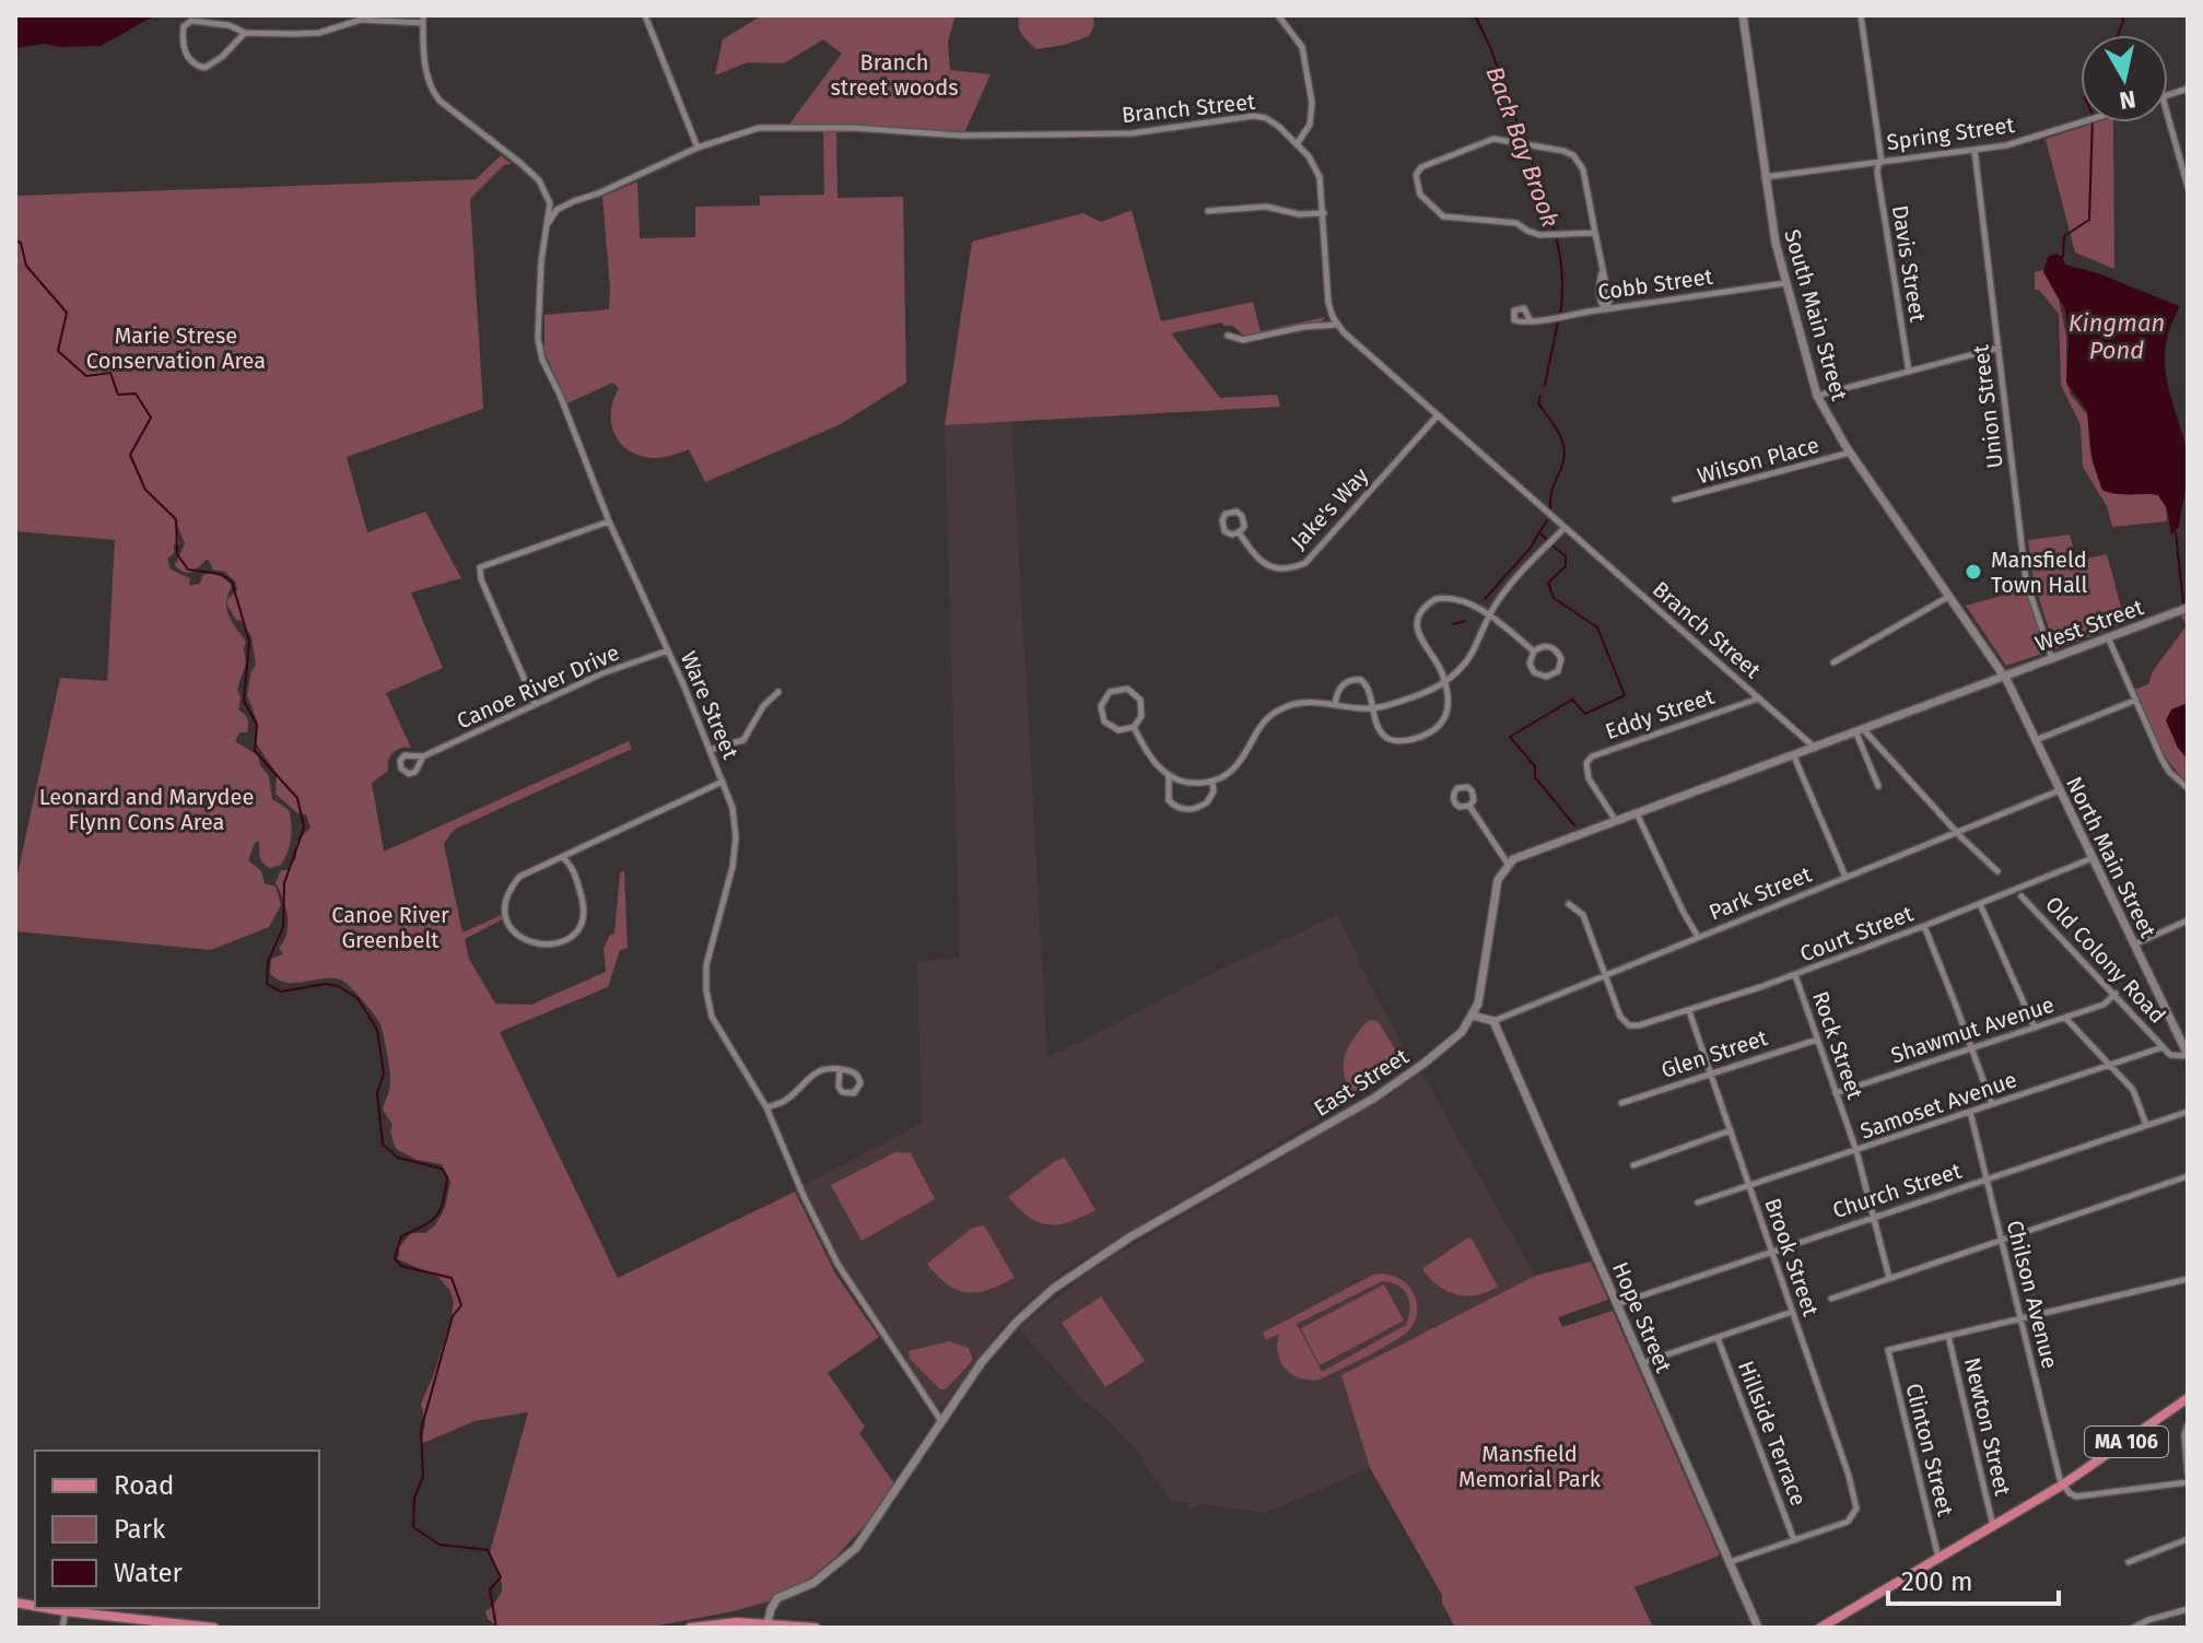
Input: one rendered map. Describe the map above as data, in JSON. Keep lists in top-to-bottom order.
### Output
{
  "streets": {
    "main road": [
      "South Main Street",
      "West Street",
      "North Main Street",
      "East Street",
      "Hope Street",
      "MA 106"
    ],
    "street": [
      "Branch Street",
      "Spring Street",
      "Davis Street",
      "Cobb Street",
      "Union Street",
      "Wilson Place",
      "Jake's Way",
      "Canoe River Drive",
      "Ware Street",
      "Eddy Street",
      "Park Street",
      "Court Street",
      "Old Colony Road",
      "Shawmut Avenue",
      "Rock Street",
      "Glen Street",
      "Samoset Avenue",
      "Church Street",
      "Brook Street",
      "Chilson Avenue",
      "Newton Street",
      "Hillside Terrace",
      "Clinton Street"
    ]
  },
  "crossings": [
    ["Branch Street", "Jake's Way"],
    ["Branch Street", "Ware Street"],
    ["Branch Street", "Eddy Street"],
    ["Spring Street", "Davis Street"],
    ["Spring Street", "South Main Street"],
    ["Spring Street", "Union Street"],
    ["Cobb Street", "South Main Street"],
    ["South Main Street", "Wilson Place"],
    ["South Main Street", "West Street"],
    ["South Main Street", "North Main Street"],
    ["Union Street", "West Street"],
    ["West Street", "North Main Street"],
    ["Canoe River Drive", "Ware Street"],
    ["Ware Street", "East Street"],
    ["North Main Street", "Park Street"],
    ["North Main Street", "Court Street"],
    ["Park Street", "Court Street"],
    ["Park Street", "Hope Street"],
    ["Court Street", "Rock Street"],
    ["Court Street", "Brook Street"],
    ["Old Colony Road", "Shawmut Avenue"],
    ["Old Colony Road", "Samoset Avenue"],
    ["Shawmut Avenue", "Rock Street"],
    ["Rock Street", "Glen Street"],
    ["Rock Street", "Samoset Avenue"],
    ["Rock Street", "Church Street"],
    ["Glen Street", "Brook Street"],
    ["Samoset Avenue", "Brook Street"],
    ["Samoset Avenue", "Chilson Avenue"],
    ["Church Street", "Brook Street"],
    ["Church Street", "Chilson Avenue"],
    ["Church Street", "Hope Street"],
    ["Brook Street", "Hillside Terrace"],
    ["Chilson Avenue", "MA 106"],
    ["Newton Street", "MA 106"],
    ["Newton Street", "Clinton Street"],
    ["MA 106", "Clinton Street"]
  ],
  "water": ["Back Bay Brook", "Kingman Pond"],
  "parks": [
    "Branch street woods",
    "Marie Strese Conservation Area",
    "Leonard and Marydee Flynn Cons Area",
    "Canoe River Greenbelt",
    "Mansfield Memorial Park"
  ],
  "places": ["Mansfield Town Hall"],
  "legend": ["Road", "Park", "Water"],
  "scale_bar": "200 m",
  "north": "bottom"
}
